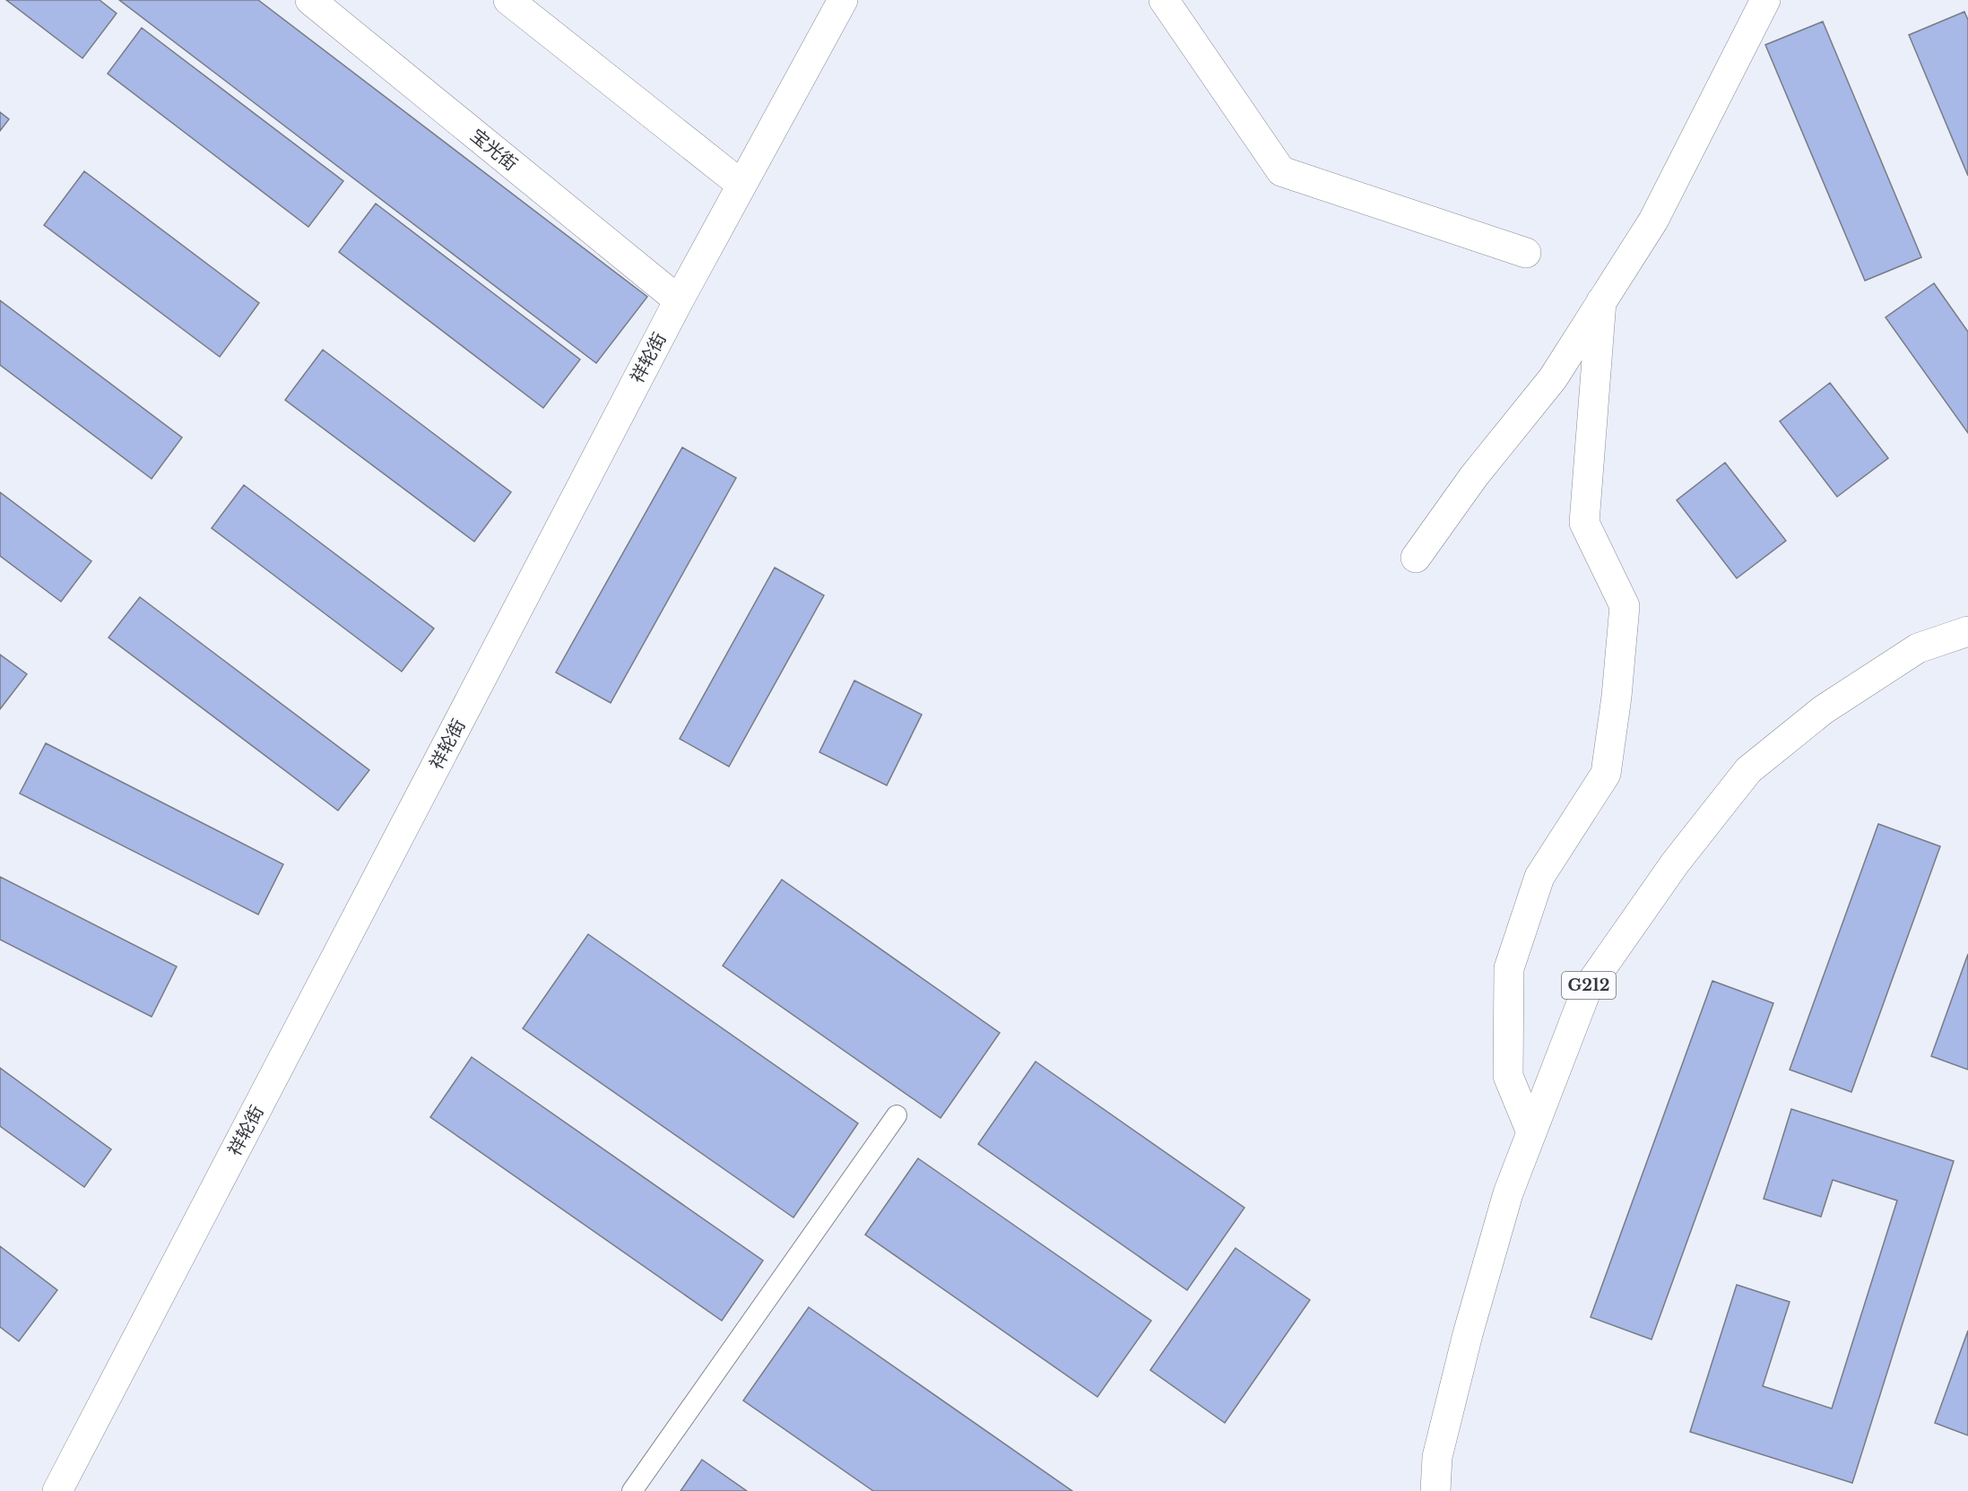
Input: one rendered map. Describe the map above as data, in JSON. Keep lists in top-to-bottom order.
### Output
{
  "streets": {
    "main road": ["宝光街", "祥轮街", "G212"]
  },
  "crossings": [
    ["宝光街", "祥轮街"]
  ]
}
